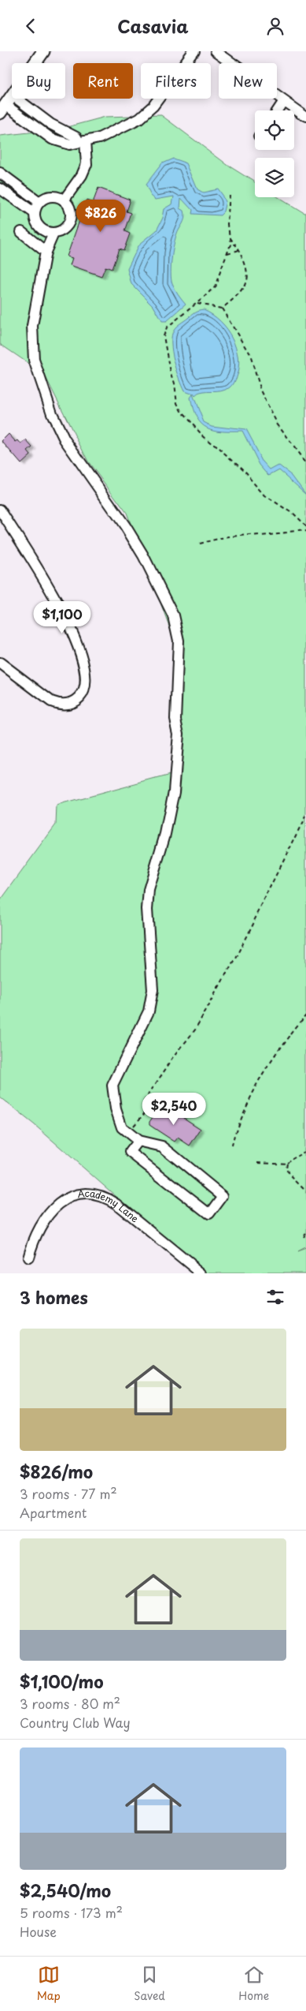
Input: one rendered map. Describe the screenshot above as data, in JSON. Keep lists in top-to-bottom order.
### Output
{
  "streets": {
    "street": ["Academy Lane"]
  },
  "page": {
    "header": "Casavia",
    "chip": [
      "Buy",
      "Rent",
      "Filters",
      "New"
    ],
    "price": ["$826", "$1,100", "$2,540"],
    "heading": "3 homes",
    "list": [
      {
        "name": "$826/mo",
        "note": "3 rooms · 77 m² · Apartment"
      },
      {
        "name": "$1,100/mo",
        "note": "3 rooms · 80 m² · Country Club Way"
      },
      {
        "name": "$2,540/mo",
        "note": "5 rooms · 173 m² · House"
      }
    ],
    "tabs": ["Map", "Saved", "Home"]
  }
}
